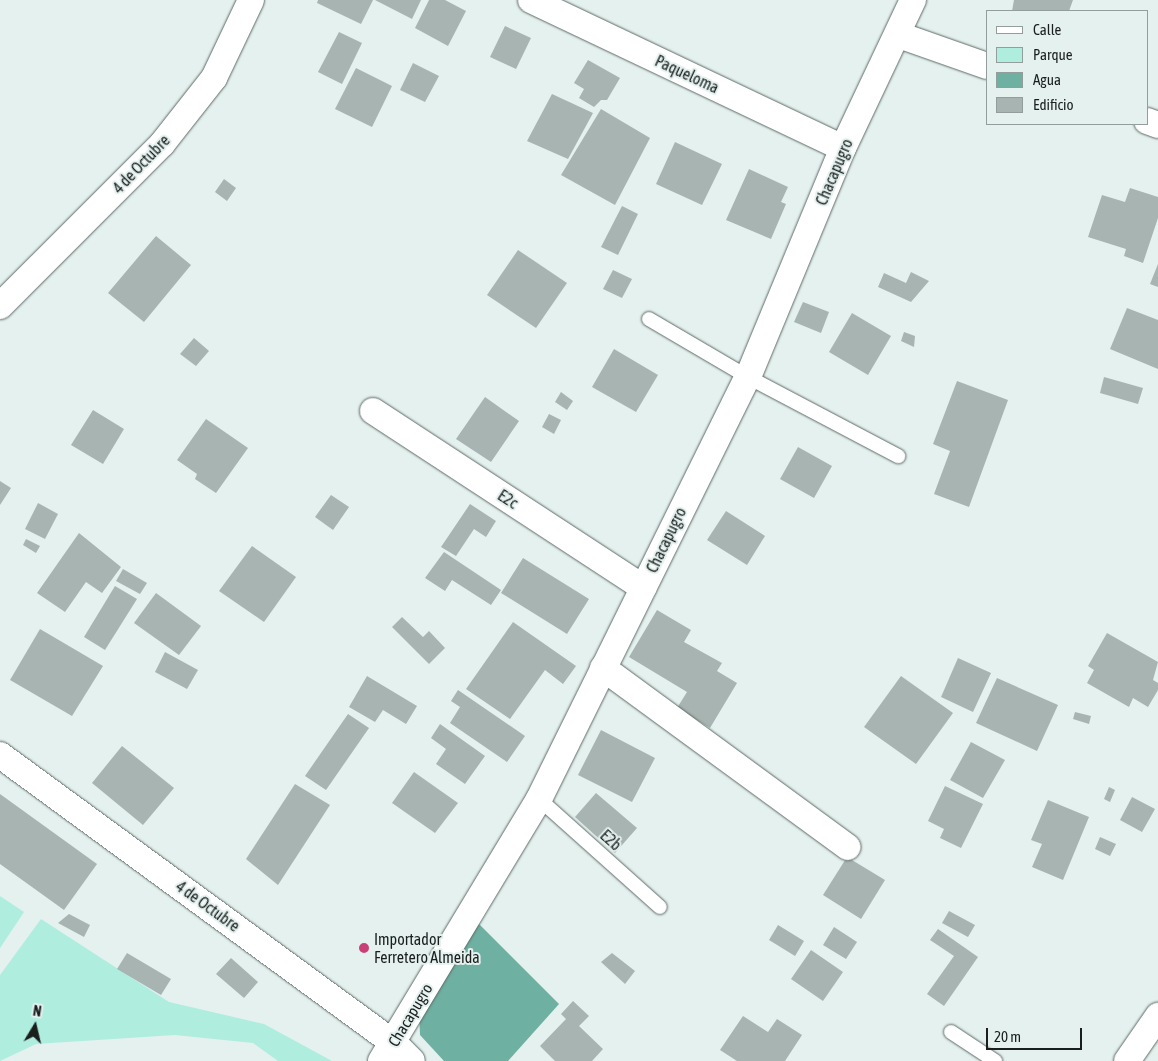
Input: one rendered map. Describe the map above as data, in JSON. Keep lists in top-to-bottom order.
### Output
{
  "streets": {
    "street": [
      "Paqueloma",
      "4 de Octubre",
      "Chacapugro",
      "E2c"
    ],
    "lane": ["E2b"]
  },
  "crossings": [
    ["Paqueloma", "Chacapugro"],
    ["4 de Octubre", "Chacapugro"],
    ["Chacapugro", "E2c"],
    ["Chacapugro", "E2b"]
  ],
  "places": ["Importador Ferretero Almeida"],
  "legend": [
    "Calle",
    "Parque",
    "Agua",
    "Edificio"
  ],
  "scale_bar": "20 m",
  "north": "top"
}
